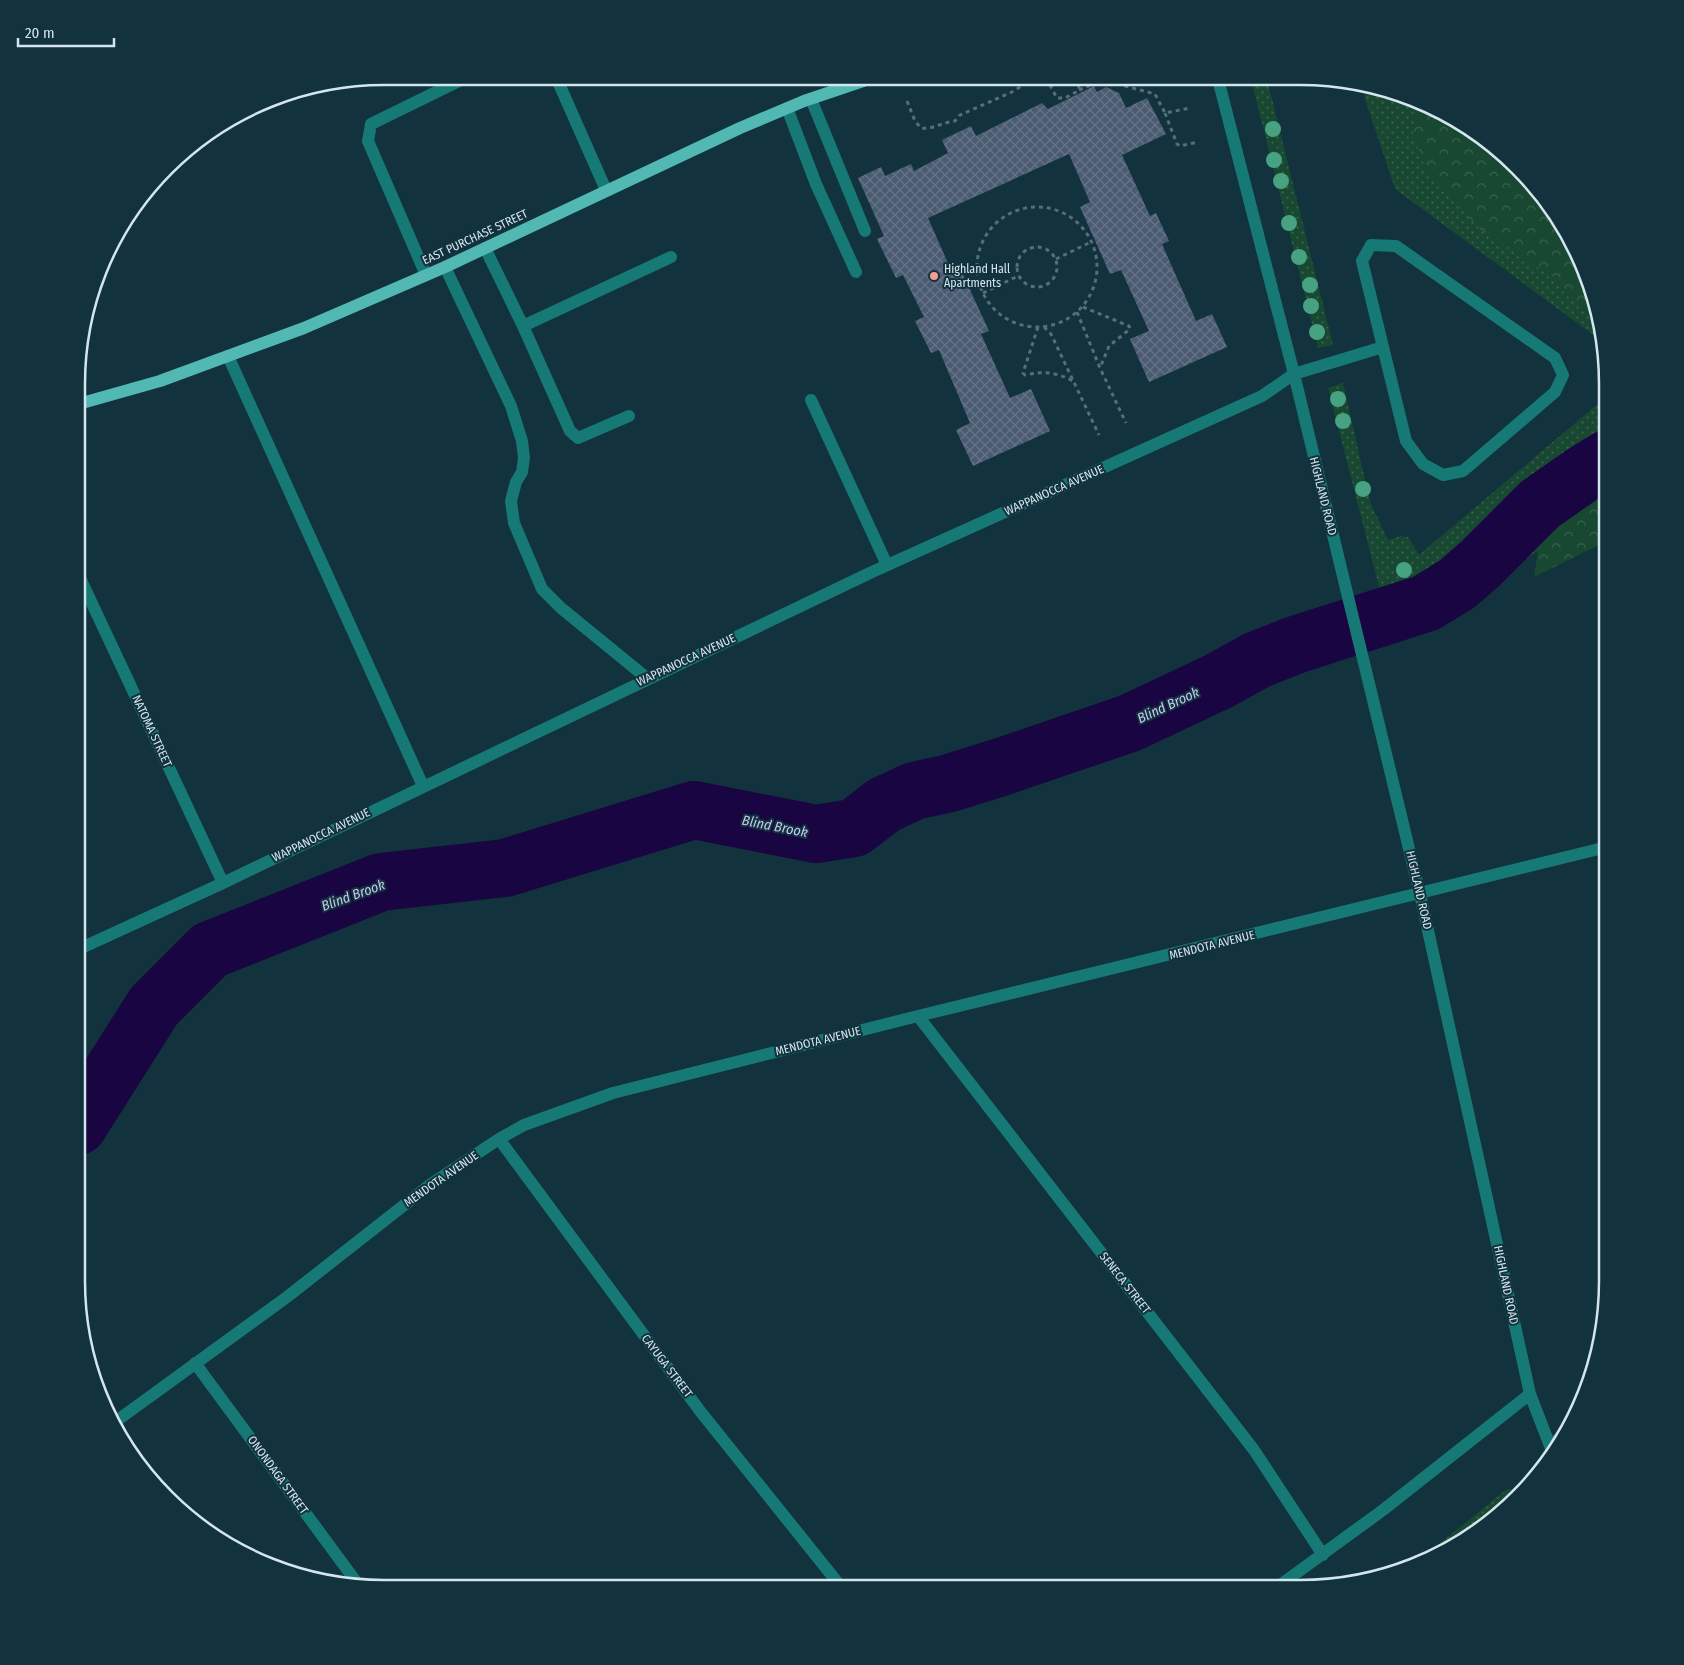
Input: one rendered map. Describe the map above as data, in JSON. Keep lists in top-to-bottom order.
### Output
{
  "streets": {
    "main road": ["EAST PURCHASE STREET"],
    "street": [
      "WAPPANOCCA AVENUE",
      "HIGHLAND ROAD",
      "NATOMA STREET",
      "MENDOTA AVENUE",
      "SENECA STREET",
      "CAYUGA STREET",
      "ONONDAGA STREET"
    ]
  },
  "crossings": [
    ["WAPPANOCCA AVENUE", "HIGHLAND ROAD"],
    ["WAPPANOCCA AVENUE", "NATOMA STREET"],
    ["HIGHLAND ROAD", "MENDOTA AVENUE"],
    ["MENDOTA AVENUE", "SENECA STREET"],
    ["MENDOTA AVENUE", "CAYUGA STREET"],
    ["MENDOTA AVENUE", "ONONDAGA STREET"]
  ],
  "water": ["Blind Brook"],
  "places": ["Highland Hall Apartments"],
  "scale_bar": "20 m"
}
